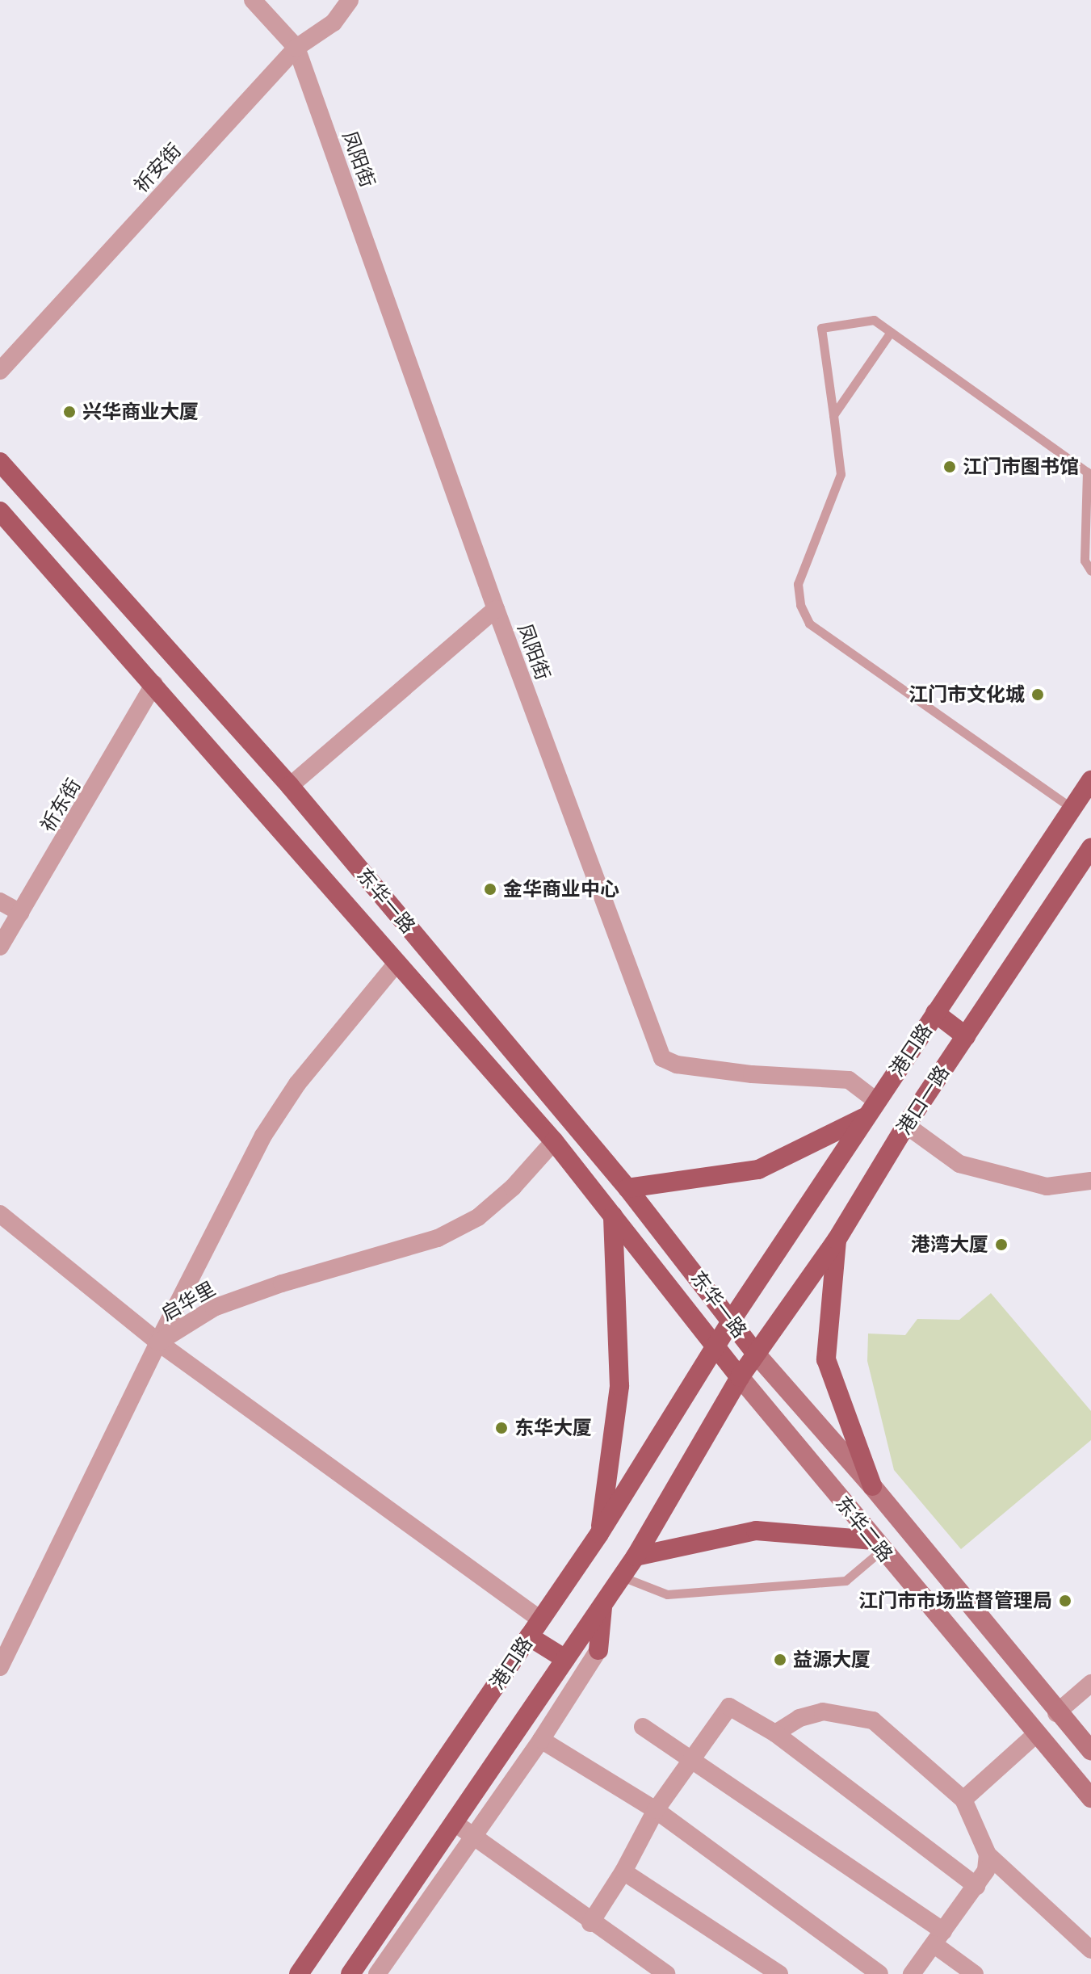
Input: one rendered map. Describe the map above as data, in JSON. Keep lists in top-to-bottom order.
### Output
{
  "streets": {
    "main road": [
      "东华一路",
      "港口路",
      "港口一路",
      "东华二路"
    ],
    "street": [
      "凤阳街",
      "祈安街",
      "祈东街",
      "启华里"
    ]
  },
  "crossings": [
    ["凤阳街", "祈安街"],
    ["凤阳街", "港口路"],
    ["祈东街", "东华一路"],
    ["东华一路", "港口路"],
    ["东华一路", "港口一路"],
    ["东华一路", "启华里"],
    ["东华一路", "东华二路"],
    ["港口一路", "东华二路"]
  ],
  "places": [
    "兴华商业大厦",
    "江门市图书馆",
    "江门市文化城",
    "金华商业中心",
    "港湾大厦",
    "东华大厦",
    "江门市市场监督管理局",
    "益源大厦"
  ]
}
